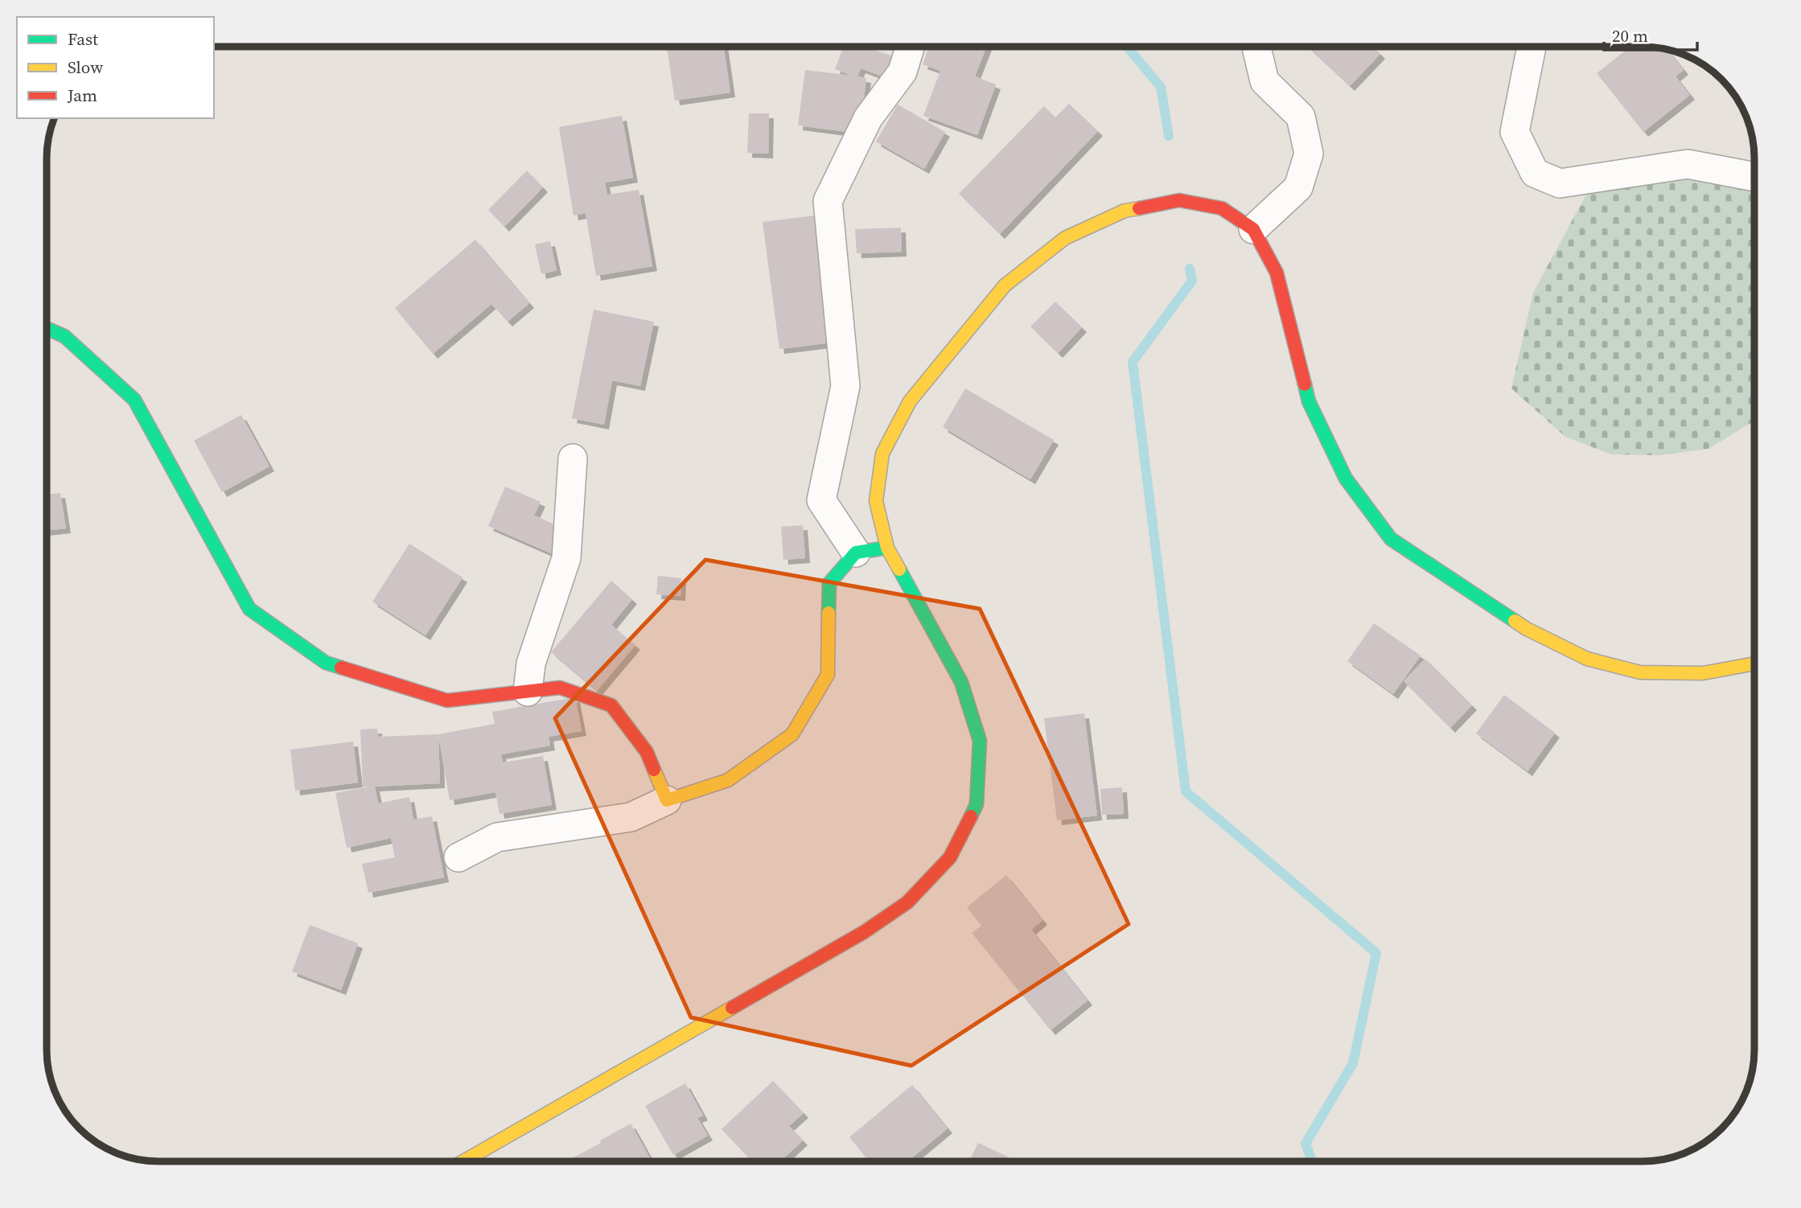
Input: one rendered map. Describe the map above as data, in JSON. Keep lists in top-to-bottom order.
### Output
{
  "legend": ["Fast", "Slow", "Jam"],
  "scale_bar": "20 m"
}
